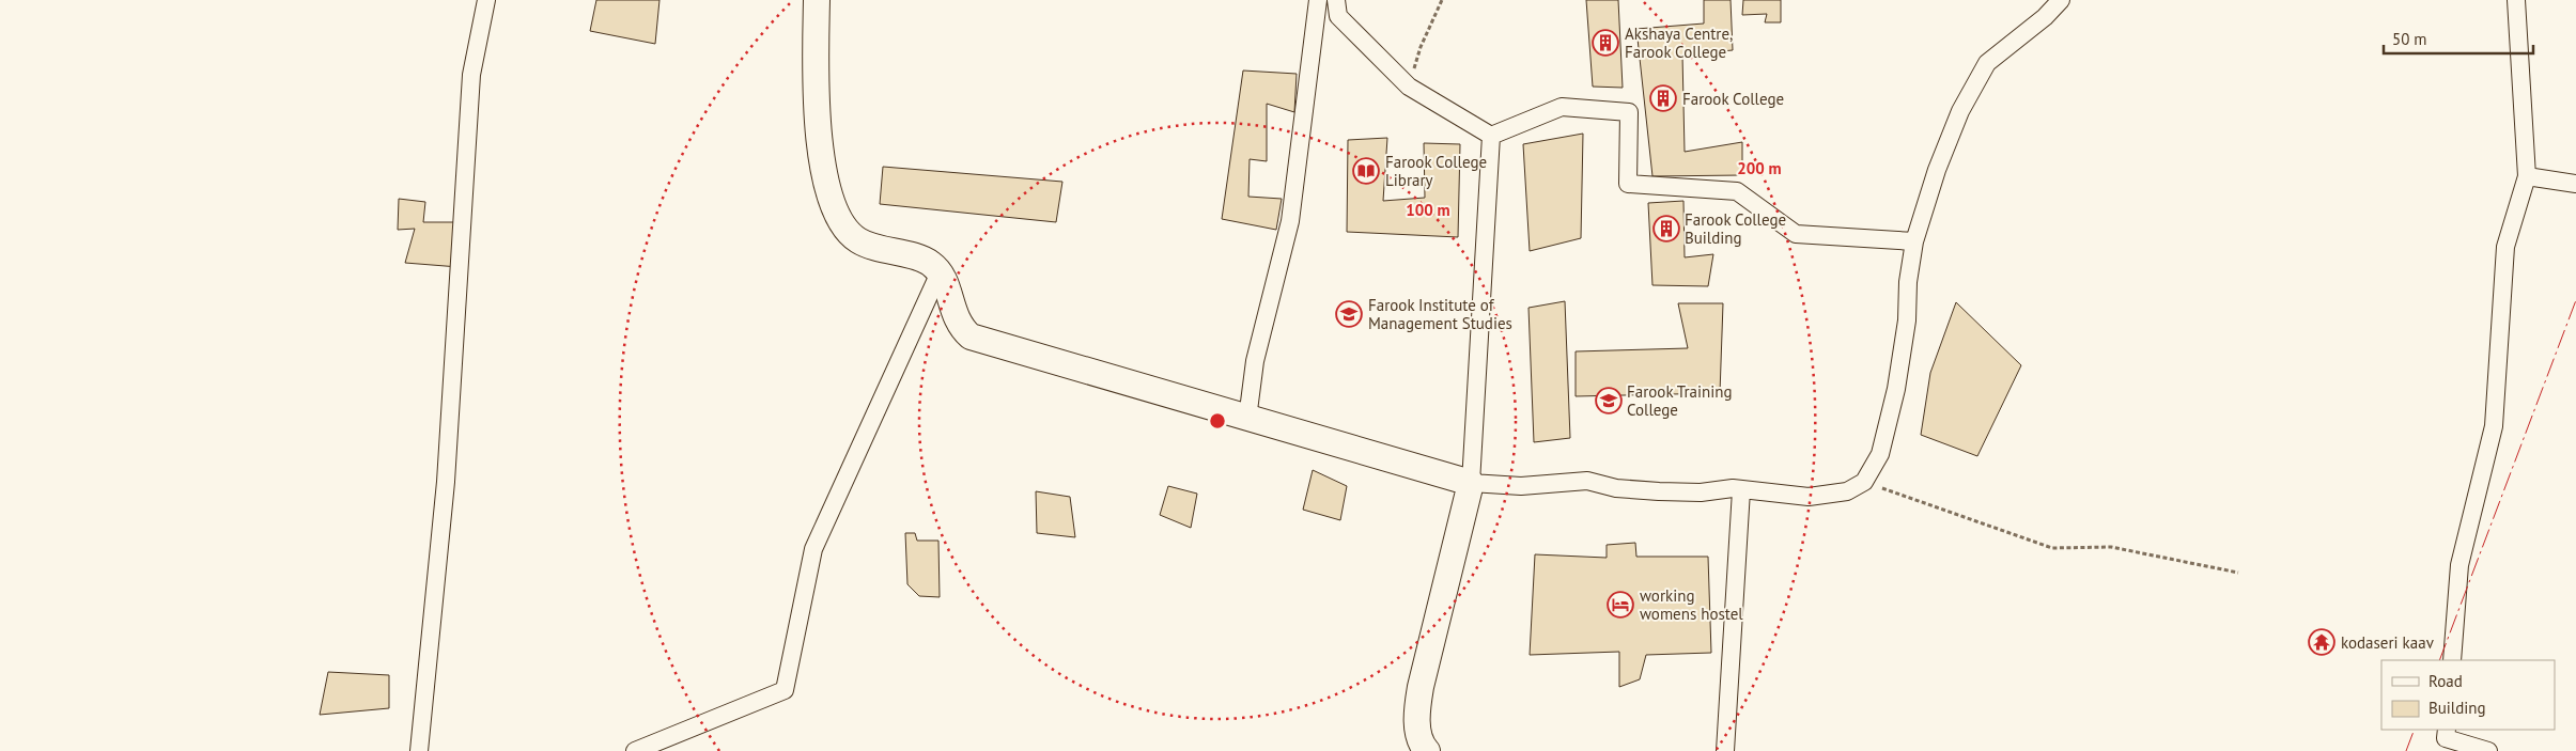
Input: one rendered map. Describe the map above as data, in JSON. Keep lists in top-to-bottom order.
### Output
{
  "places": {
    "building": ["Akshaya Centre, Farook College", "Farook College", "Farook College Building"],
    "library": ["Farook College Library"],
    "school or university": ["Farook Institute of Management Studies", "Farook Training College"],
    "hotel": ["working womens hostel"],
    "temple": ["kodaseri kaav"]
  },
  "legend": ["Road", "Building"],
  "scale_bar": "50 m",
  "rings": ["200 m", "100 m"]
}
